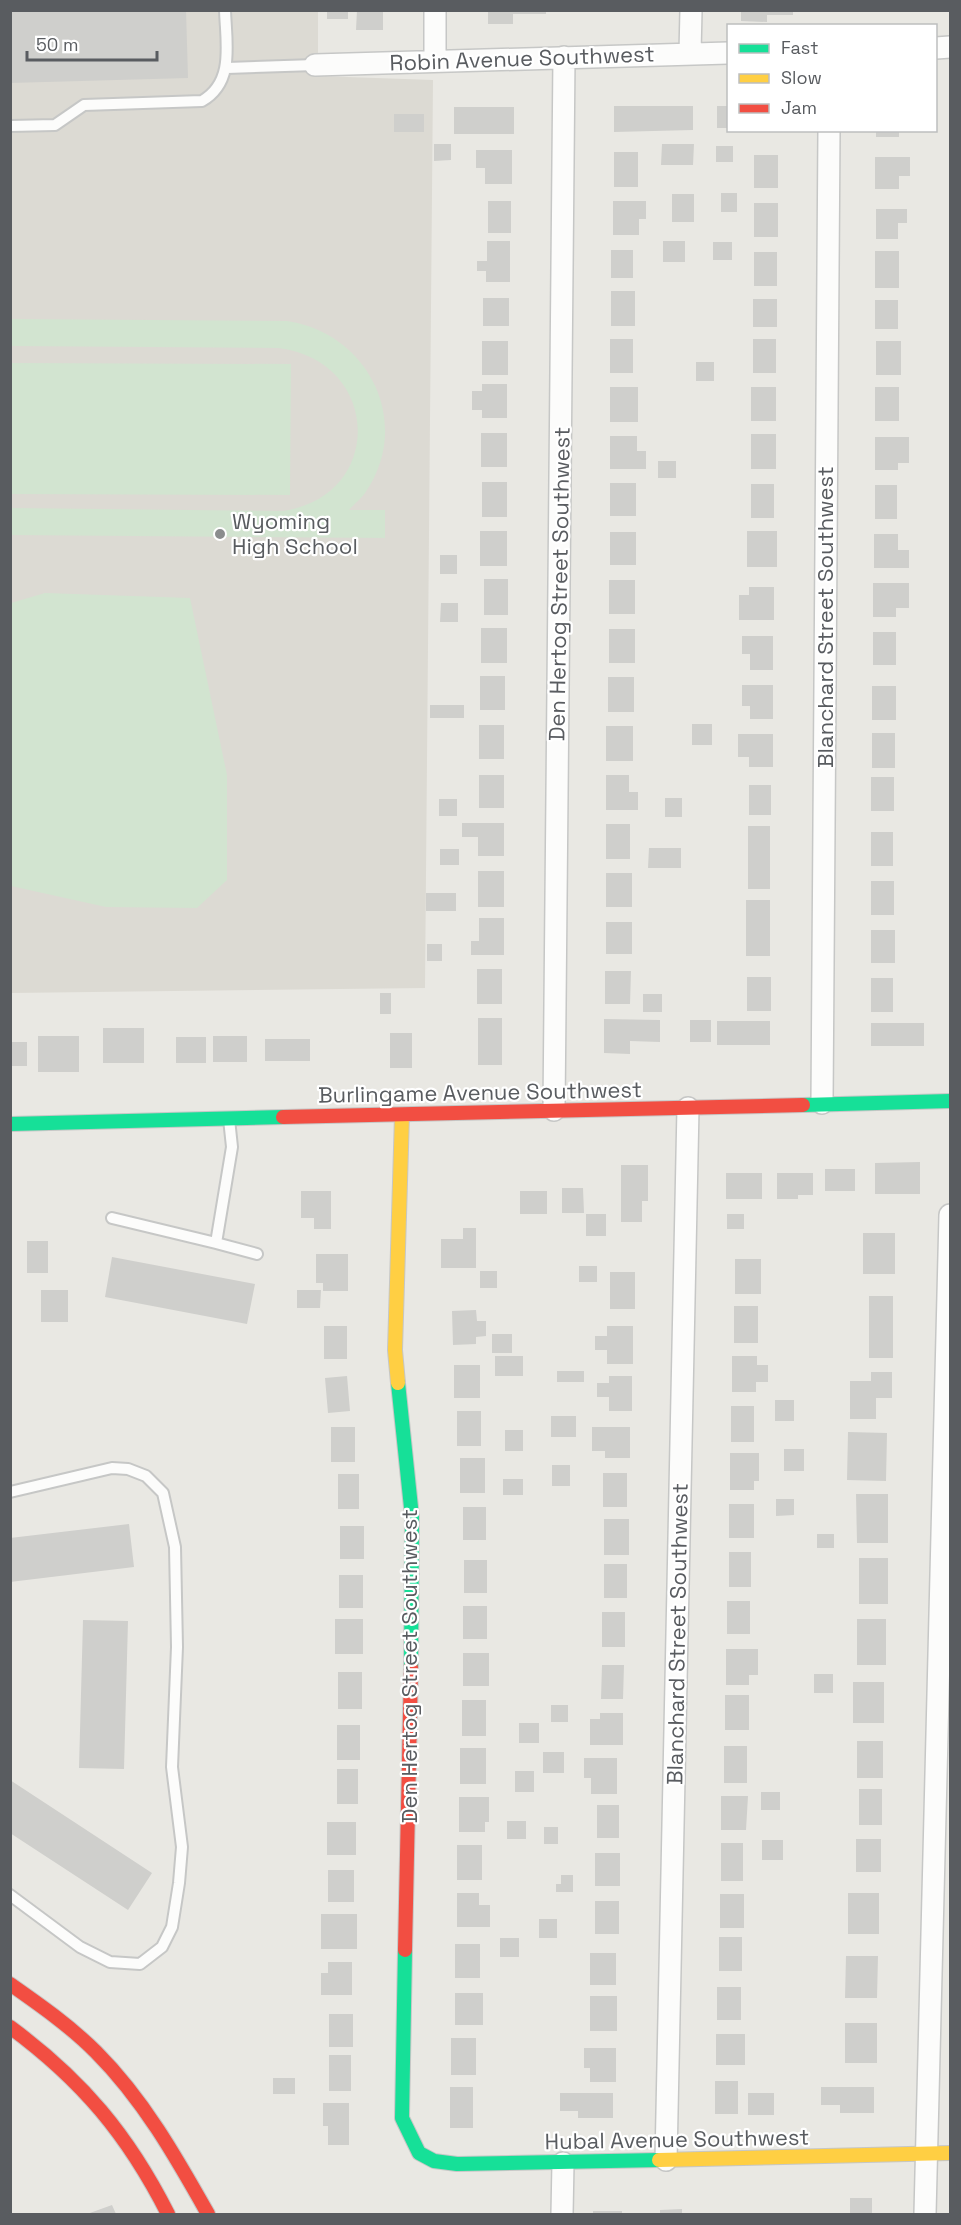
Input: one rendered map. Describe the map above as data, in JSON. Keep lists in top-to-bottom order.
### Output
{
  "streets": {
    "street": [
      "Robin Avenue Southwest",
      "Den Hertog Street Southwest",
      "Blanchard Street Southwest",
      "Burlingame Avenue Southwest",
      "Hubal Avenue Southwest"
    ]
  },
  "crossings": [
    ["Robin Avenue Southwest", "Den Hertog Street Southwest"],
    ["Den Hertog Street Southwest", "Burlingame Avenue Southwest"],
    ["Den Hertog Street Southwest", "Hubal Avenue Southwest"],
    ["Blanchard Street Southwest", "Burlingame Avenue Southwest"],
    ["Blanchard Street Southwest", "Hubal Avenue Southwest"]
  ],
  "places": ["Wyoming High School"],
  "legend": ["Fast", "Slow", "Jam"],
  "scale_bar": "50 m"
}
